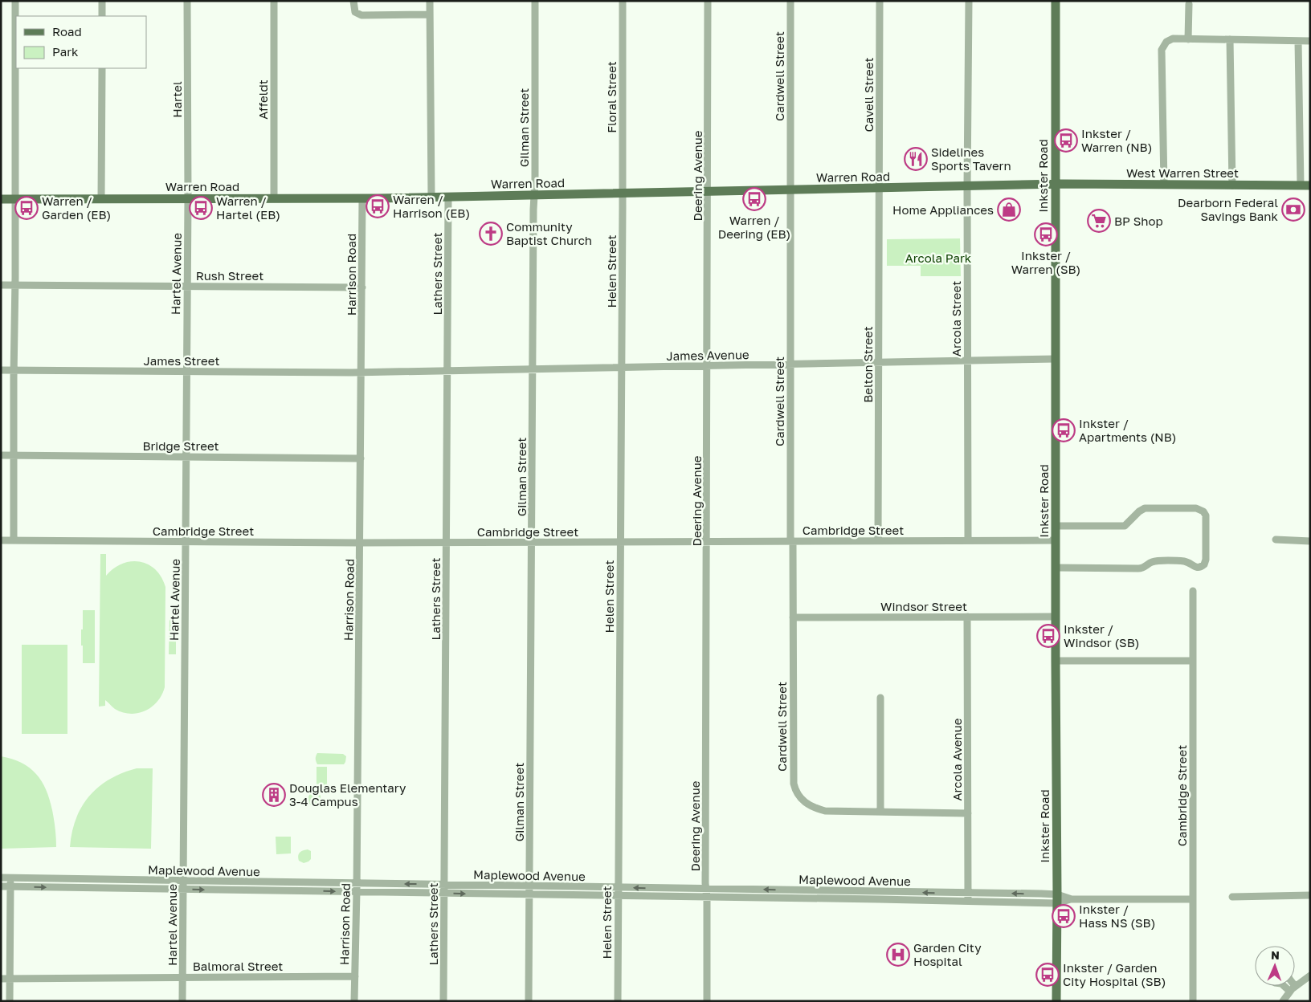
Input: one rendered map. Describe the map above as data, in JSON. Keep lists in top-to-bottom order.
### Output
{
  "streets": {
    "main road": ["West Warren Street", "Inkster Road", "Warren Road"],
    "street": [
      "Cardwell Street",
      "Cavell Street",
      "Floral Street",
      "Hartel",
      "Affeldt",
      "Gilman Street",
      "Deering Avenue",
      "Helen Street",
      "Hartel Avenue",
      "Lathers Street",
      "Harrison Road",
      "Rush Street",
      "Arcola Street",
      "James Avenue",
      "James Street",
      "Belton Street",
      "Bridge Street",
      "Cambridge Street",
      "Windsor Street",
      "Arcola Avenue",
      "Maplewood Avenue",
      "Balmoral Street"
    ]
  },
  "crossings": [
    ["Cardwell Street", "Warren Road"],
    ["Cardwell Street", "James Avenue"],
    ["Cardwell Street", "Cambridge Street"],
    ["Cardwell Street", "Windsor Street"],
    ["Cavell Street", "Warren Road"],
    ["Cavell Street", "Belton Street"],
    ["Floral Street", "Warren Road"],
    ["Floral Street", "Helen Street"],
    ["Hartel", "Warren Road"],
    ["Hartel", "Hartel Avenue"],
    ["Affeldt", "Warren Road"],
    ["Gilman Street", "Warren Road"],
    ["Gilman Street", "James Avenue"],
    ["Gilman Street", "Cambridge Street"],
    ["Gilman Street", "Maplewood Avenue"],
    ["West Warren Street", "Inkster Road"],
    ["West Warren Street", "Warren Road"],
    ["Deering Avenue", "Warren Road"],
    ["Deering Avenue", "James Avenue"],
    ["Deering Avenue", "Cambridge Street"],
    ["Deering Avenue", "Maplewood Avenue"],
    ["Inkster Road", "Warren Road"],
    ["Inkster Road", "James Avenue"],
    ["Inkster Road", "Cambridge Street"],
    ["Inkster Road", "Windsor Street"],
    ["Inkster Road", "Maplewood Avenue"],
    ["Warren Road", "Helen Street"],
    ["Warren Road", "Hartel Avenue"],
    ["Warren Road", "Lathers Street"],
    ["Warren Road", "Harrison Road"],
    ["Warren Road", "Arcola Street"],
    ["Warren Road", "Belton Street"],
    ["Helen Street", "James Avenue"],
    ["Helen Street", "Cambridge Street"],
    ["Helen Street", "Maplewood Avenue"],
    ["Hartel Avenue", "Rush Street"],
    ["Hartel Avenue", "James Street"],
    ["Hartel Avenue", "Bridge Street"],
    ["Hartel Avenue", "Cambridge Street"],
    ["Hartel Avenue", "Maplewood Avenue"],
    ["Hartel Avenue", "Balmoral Street"],
    ["Lathers Street", "James Avenue"],
    ["Lathers Street", "Cambridge Street"],
    ["Lathers Street", "Maplewood Avenue"],
    ["Harrison Road", "Rush Street"],
    ["Harrison Road", "James Avenue"],
    ["Harrison Road", "James Street"],
    ["Harrison Road", "Bridge Street"],
    ["Harrison Road", "Cambridge Street"],
    ["Harrison Road", "Maplewood Avenue"],
    ["Harrison Road", "Balmoral Street"],
    ["Arcola Street", "James Avenue"],
    ["Arcola Street", "Cambridge Street"],
    ["James Avenue", "James Street"],
    ["James Avenue", "Belton Street"],
    ["Belton Street", "Cambridge Street"],
    ["Windsor Street", "Arcola Avenue"],
    ["Arcola Avenue", "Maplewood Avenue"]
  ],
  "parks": ["Arcola Park"],
  "places": {
    "bus stop": [
      "Inkster / Warren (NB)",
      "Warren / Deering (EB)",
      "Warren / Harrison (EB)",
      "Warren / Garden (EB)",
      "Warren / Hartel (EB)",
      "Inkster / Warren (SB)",
      "Inkster / Apartments (NB)",
      "Inkster / Windsor (SB)",
      "Inkster / Hass NS (SB)",
      "Inkster / Garden City Hospital (SB)"
    ],
    "restaurant": ["Sidelines Sports Tavern"],
    "shop": ["Home Appliances"],
    "bank": ["Dearborn Federal Savings Bank"],
    "supermarket": ["BP Shop"],
    "church": ["Community Baptist Church"],
    "building": ["Douglas Elementary 3-4 Campus"],
    "hospital": ["Garden City Hospital"]
  },
  "legend": ["Road", "Park"],
  "north": "top"
}
